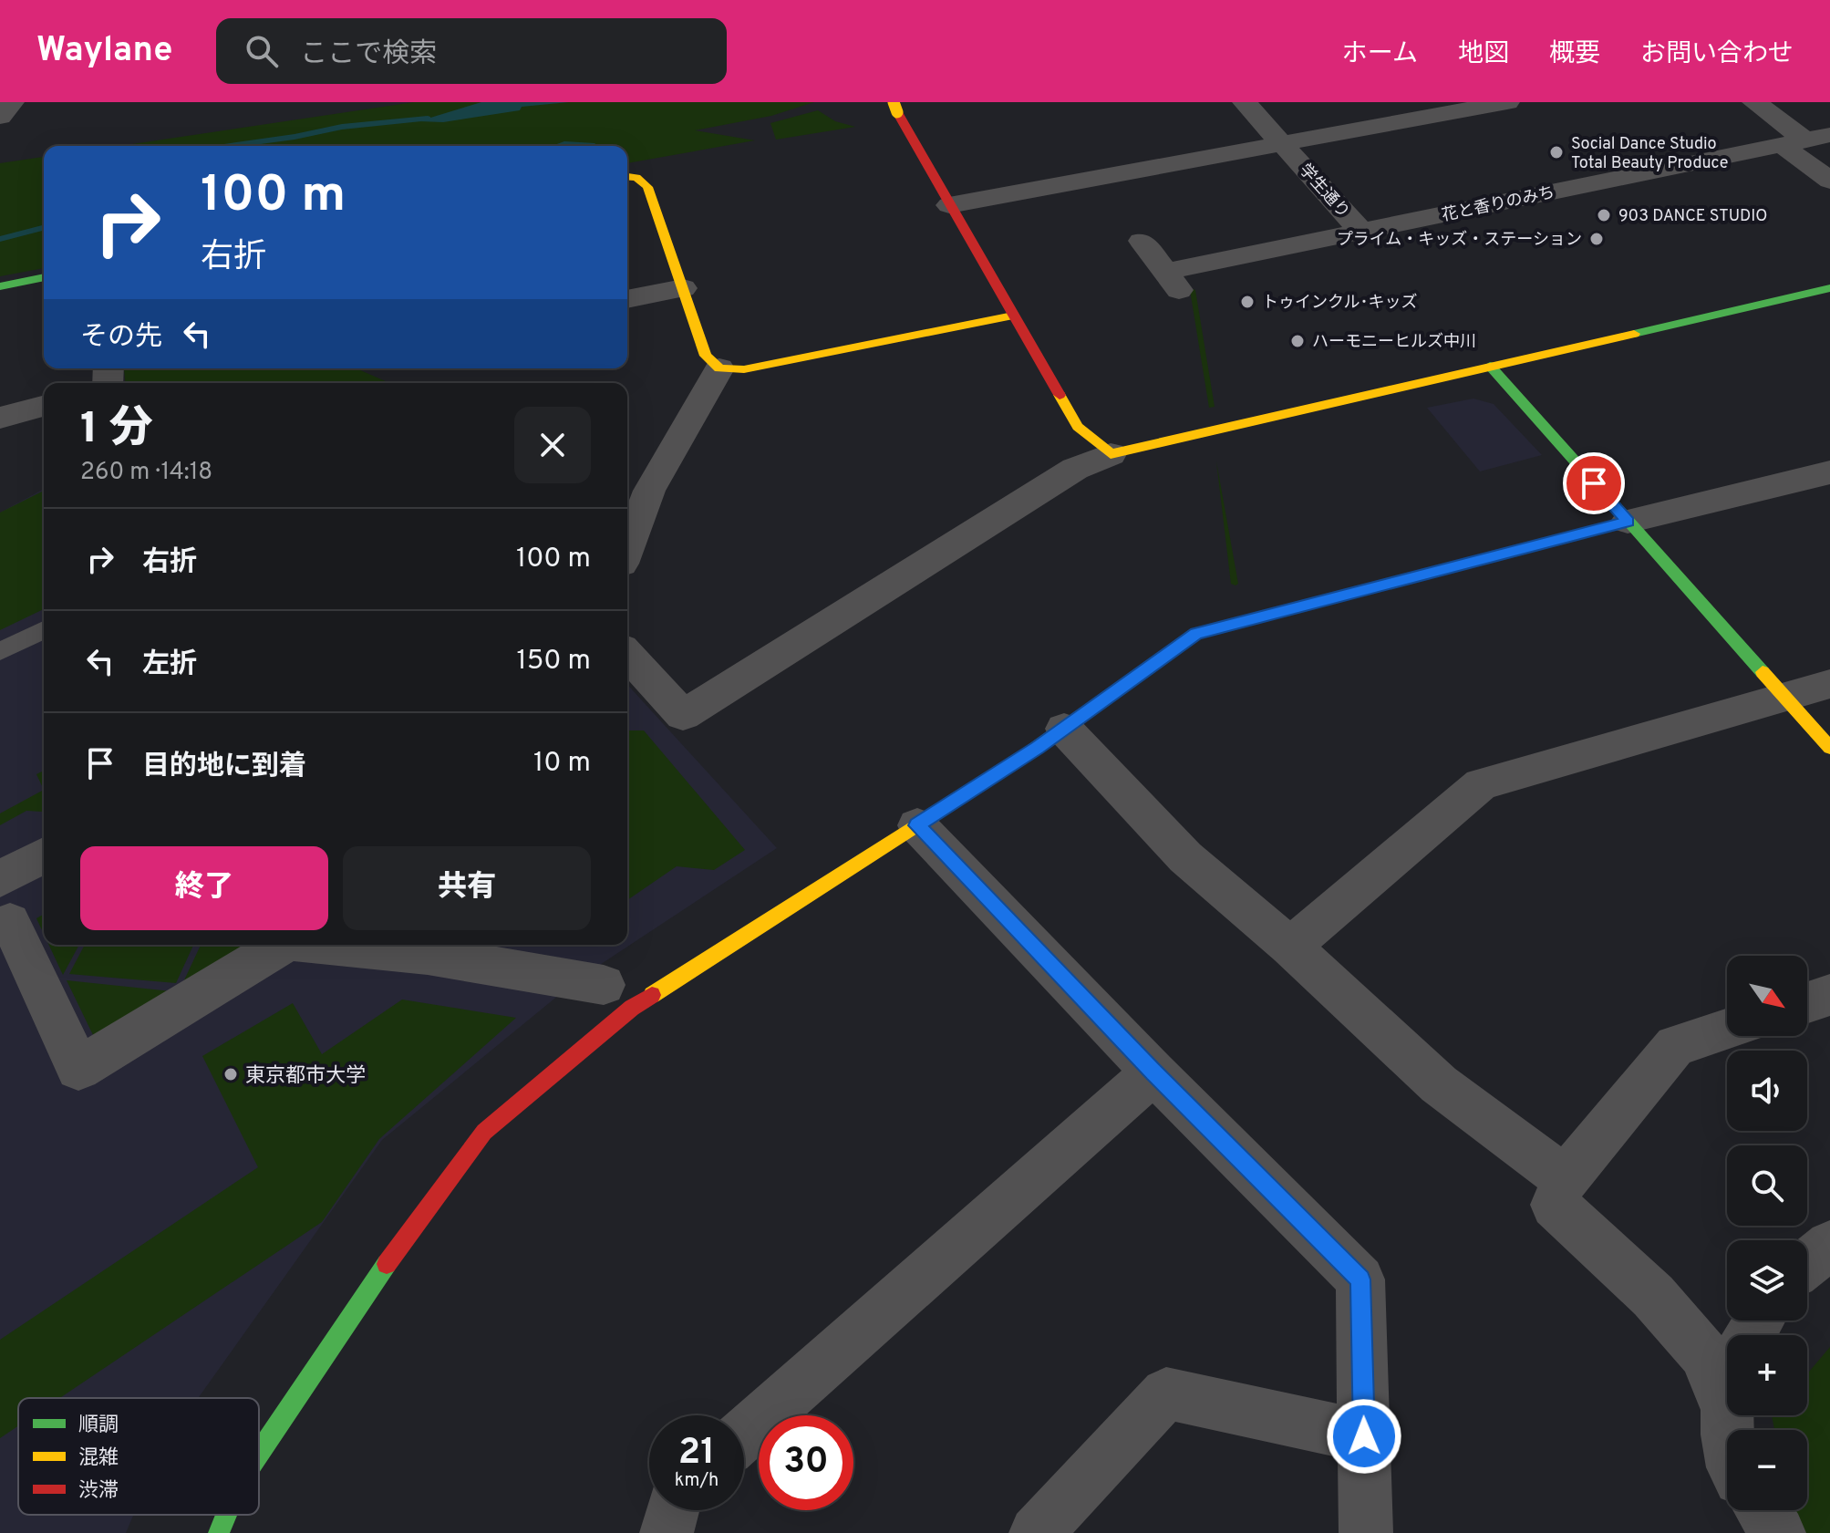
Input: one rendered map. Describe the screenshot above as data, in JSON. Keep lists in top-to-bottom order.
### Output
{
  "streets": {
    "street": ["学生通り", "花と香りのみち"]
  },
  "crossings": [
    ["学生通り", "花と香りのみち"]
  ],
  "places": [
    "Social Dance Studio Total Beauty Produce",
    "903 DANCE STUDIO",
    "プライム・キッズ・ステーション",
    "トゥインクル･キッズ",
    "ハーモニーヒルズ中川",
    "東京都市大学"
  ],
  "legend": ["順調", "混雑", "渋滞"],
  "north": "bottom right",
  "page": {
    "header": "Waylane",
    "search": "ここで検索",
    "nav": [
      "ホーム",
      "地図",
      "概要",
      "お問い合わせ"
    ],
    "turn": ["100 m", "右折"],
    "then": "その先",
    "heading": ["1 分", "260 m · 14:18"],
    "list": [
      {
        "name": "右折",
        "value": "100 m"
      },
      {
        "name": "左折",
        "value": "150 m"
      },
      {
        "name": "目的地に到着",
        "value": "10 m"
      }
    ],
    "buttons": ["終了", "共有"],
    "map_buttons": ["+", "−"],
    "speed": "21 km/h",
    "limit": "30"
  }
}
